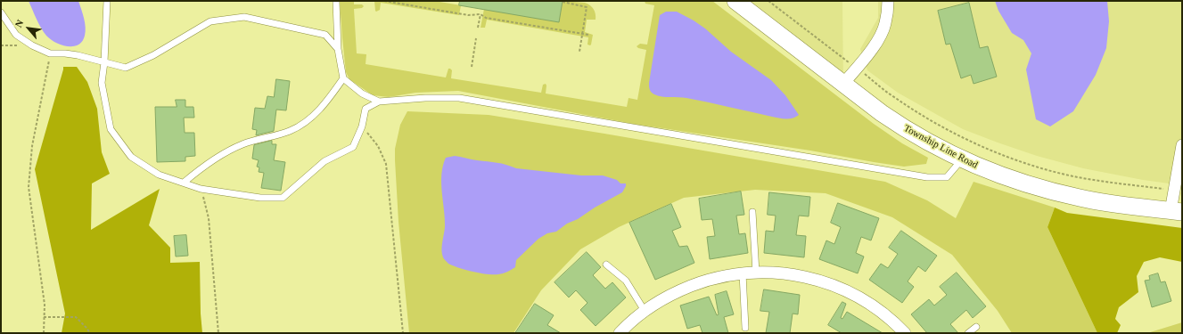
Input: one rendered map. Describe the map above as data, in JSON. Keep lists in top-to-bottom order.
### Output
{
  "streets": {
    "street": ["Township Line Road"]
  },
  "north": "top left"
}
